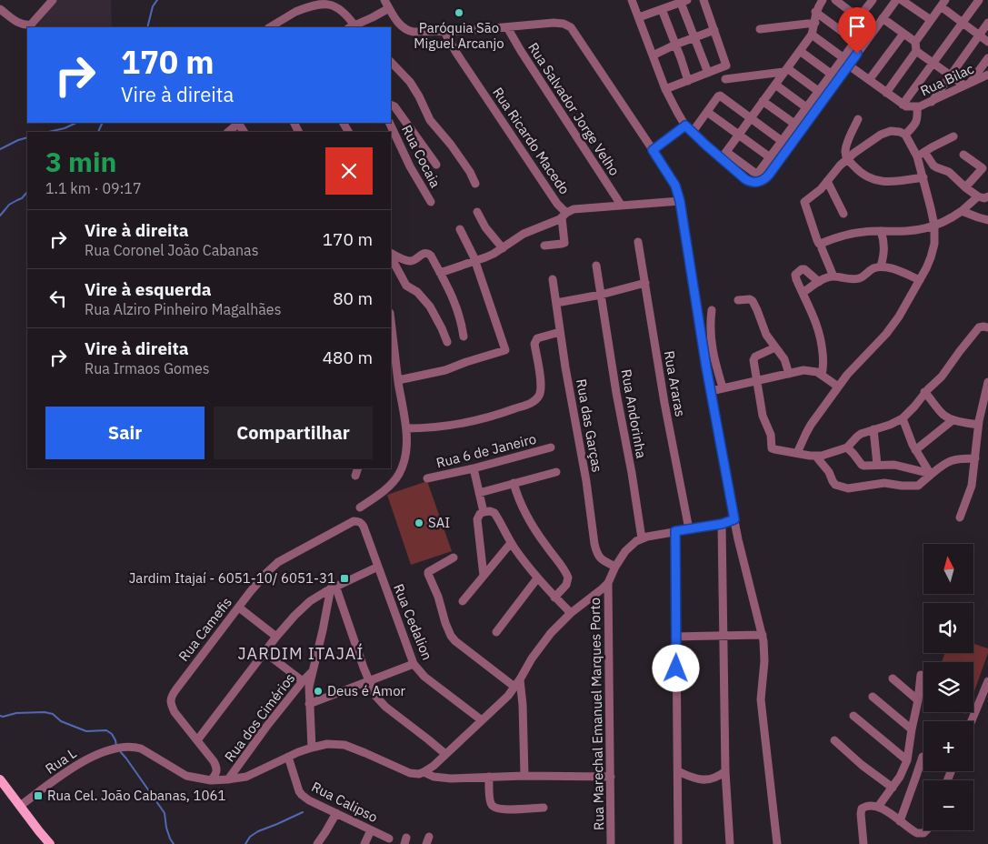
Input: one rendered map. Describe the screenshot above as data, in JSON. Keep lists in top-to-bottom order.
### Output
{
  "streets": {
    "street": [
      "Rua Bilac",
      "Rua Salvador Jorge Velho",
      "Rua Ricardo Macedo",
      "Rua Cocaia",
      "Rua Araras",
      "Rua Andorinha",
      "Rua das Garças",
      "Rua 6 de Janeiro",
      "Rua Cedalion",
      "Rua Camefis",
      "Rua Marechal Emanuel Marques Porto",
      "Rua dos Cimérios",
      "Rua L",
      "Rua Calipso"
    ]
  },
  "crossings": [
    ["Rua Salvador Jorge Velho", "Rua Ricardo Macedo"],
    ["Rua Cedalion", "Rua Camefis"],
    ["Rua Camefis", "Rua L"]
  ],
  "districts": ["JARDIM ITAJAÍ"],
  "places": {
    "other": ["Paróquia São Miguel Arcanjo", "SAI", "Deus é Amor"],
    "transit": ["Jardim Itajaí - 6051-10/ 6051-31", "Rua Cel. João Cabanas, 1061"]
  },
  "north": "top",
  "page": {
    "turn": ["170 m", "Vire à direita"],
    "heading": ["3 min", "1.1 km · 09:17"],
    "list": [
      {
        "name": "Vire à direita",
        "note": "Rua Coronel João Cabanas",
        "value": "170 m"
      },
      {
        "name": "Vire à esquerda",
        "note": "Rua Alziro Pinheiro Magalhães",
        "value": "80 m"
      },
      {
        "name": "Vire à direita",
        "note": "Rua Irmaos Gomes",
        "value": "480 m"
      }
    ],
    "buttons": ["Sair", "Compartilhar"],
    "map_buttons": ["+", "−"]
  }
}
